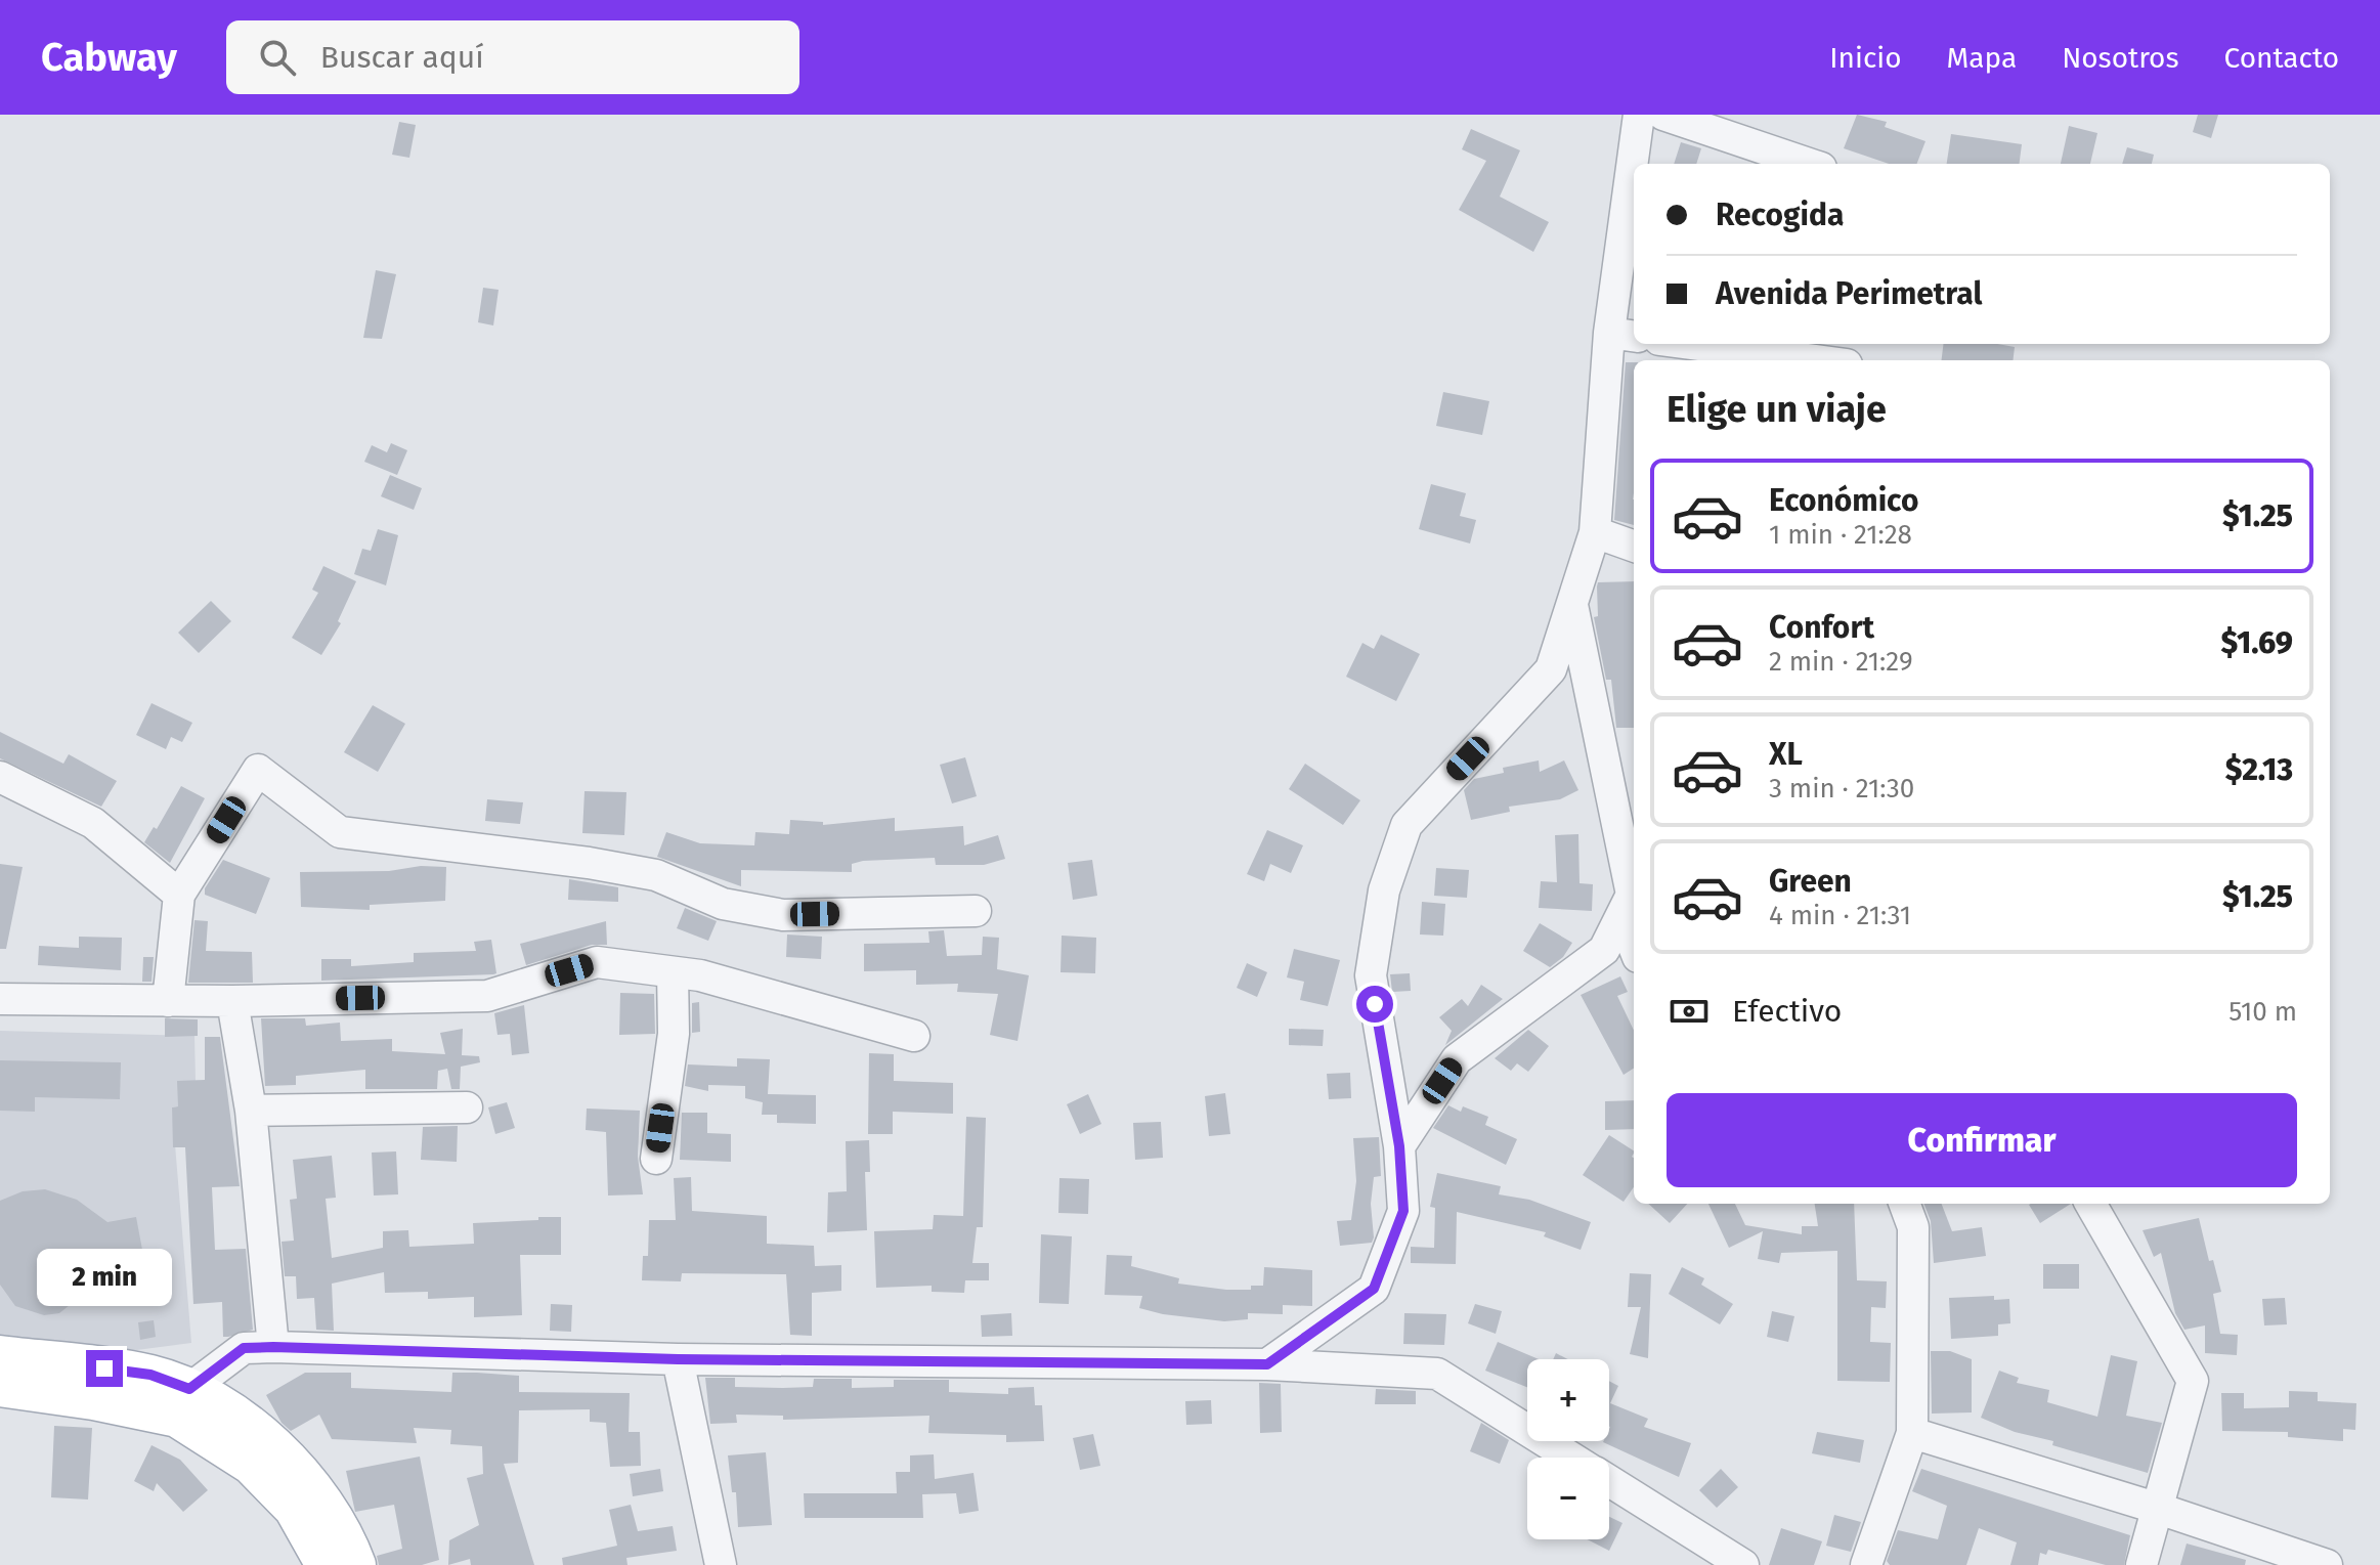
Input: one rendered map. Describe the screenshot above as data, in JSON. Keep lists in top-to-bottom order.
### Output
{
  "page": {
    "header": "Cabway",
    "search": "Buscar aquí",
    "nav": [
      "Inicio",
      "Mapa",
      "Nosotros",
      "Contacto"
    ],
    "banner": ["Recogida", "Avenida Perimetral"],
    "heading": "Elige un viaje",
    "list": [
      {
        "name": "Económico",
        "note": "1 min · 21:28",
        "value": "$1.25"
      },
      {
        "name": "Confort",
        "note": "2 min · 21:29",
        "value": "$1.69"
      },
      {
        "name": "XL",
        "note": "3 min · 21:30",
        "value": "$2.13"
      },
      {
        "name": "Green",
        "note": "4 min · 21:31",
        "value": "$1.25"
      }
    ],
    "pay": ["Efectivo", "510 m"],
    "buttons": "Confirmar",
    "bubble": "2 min",
    "map_buttons": ["+", "−"]
  }
}
